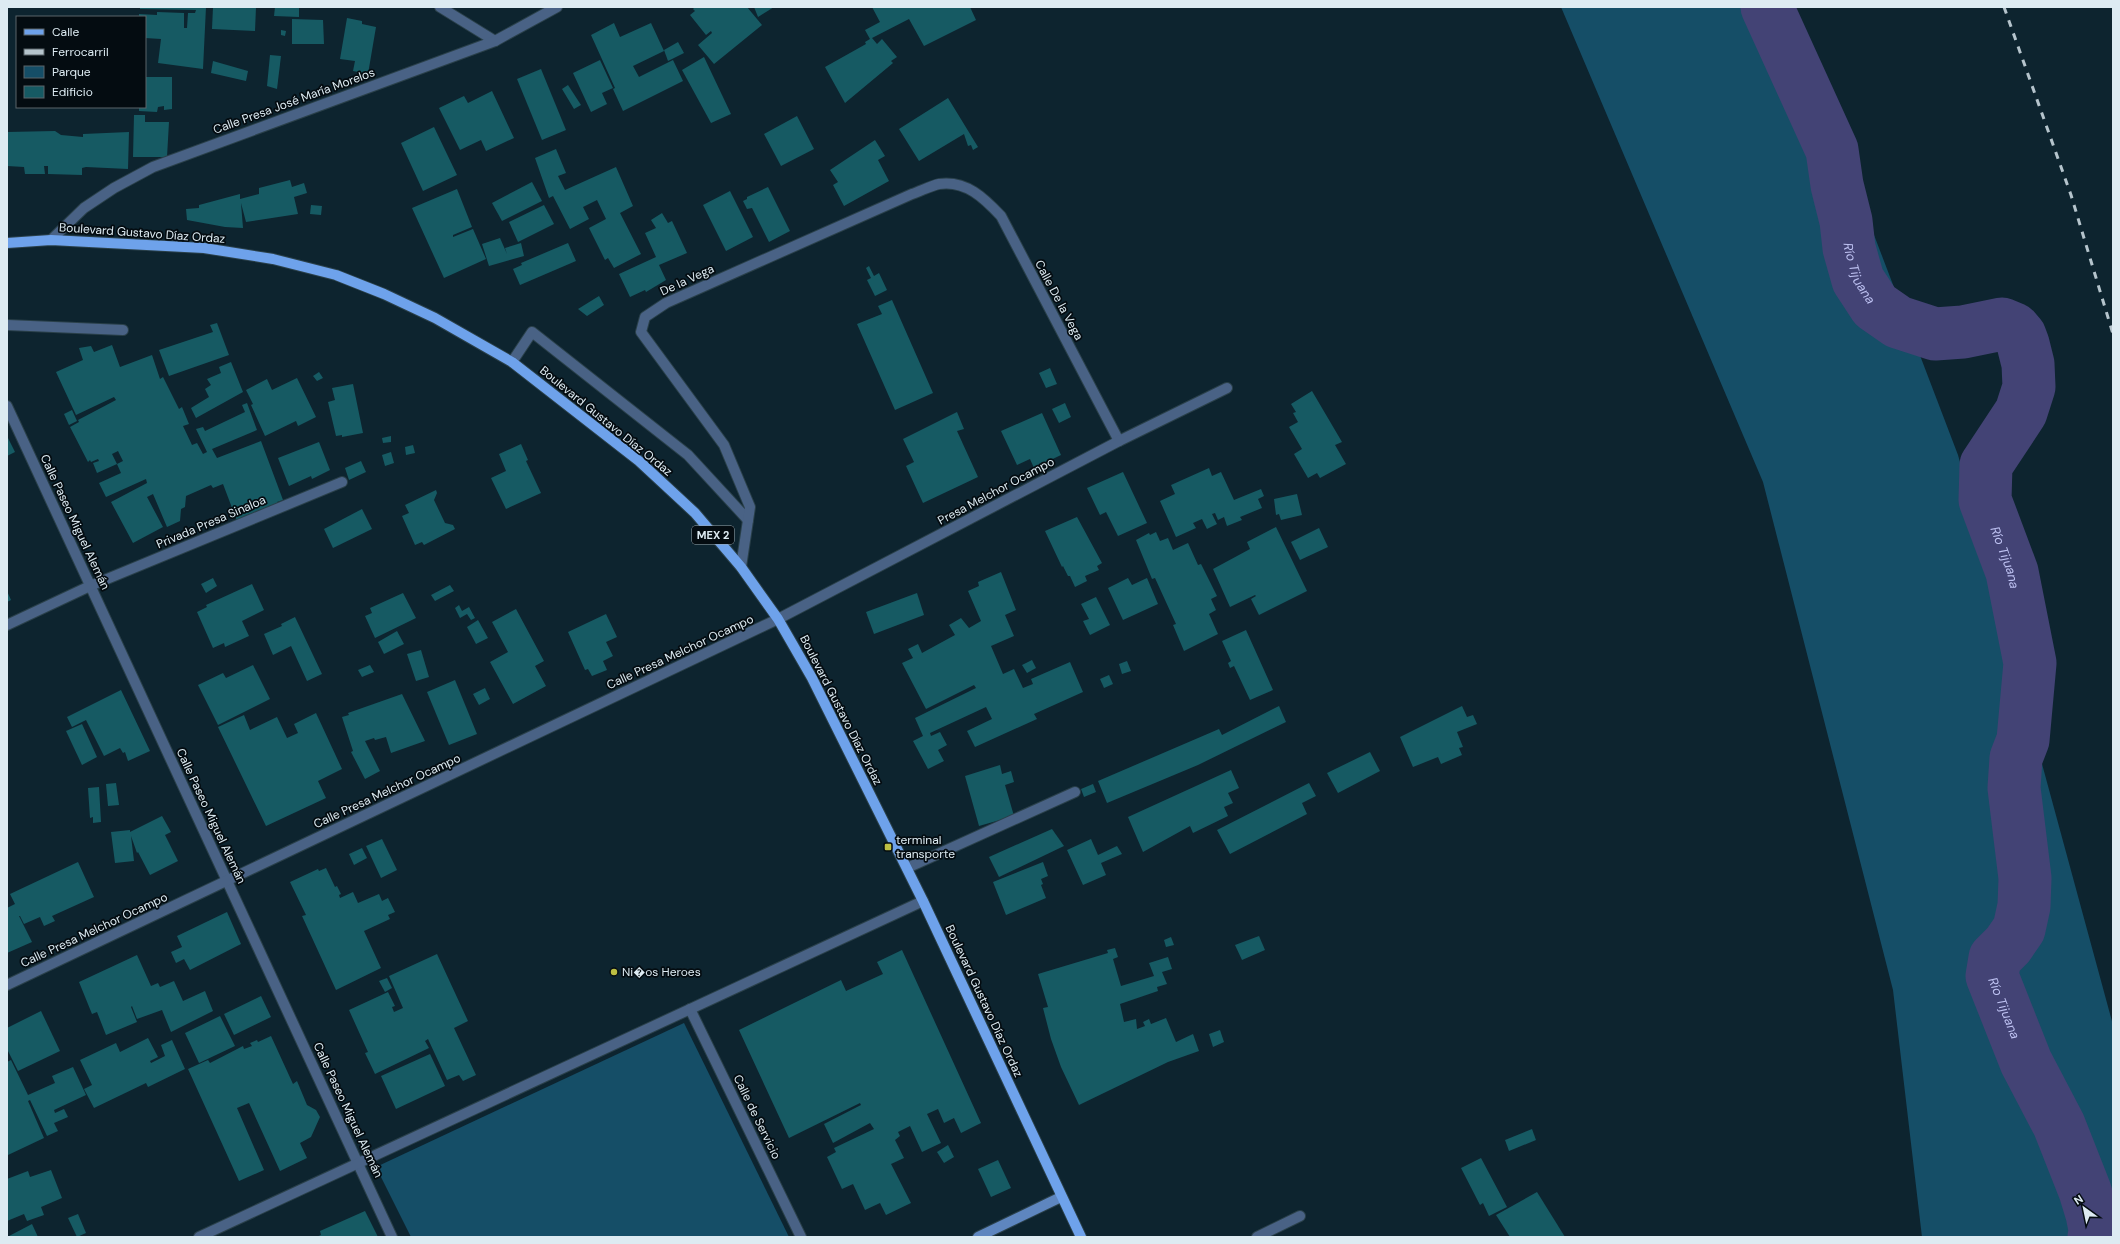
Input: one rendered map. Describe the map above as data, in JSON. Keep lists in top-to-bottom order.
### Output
{
  "streets": {
    "main road": ["Boulevard Gustavo Díaz Ordaz", "MEX 2"],
    "street": [
      "Calle Presa José María Morelos",
      "De la Vega",
      "Calle De la Vega",
      "Presa Melchor Ocampo",
      "Calle Paseo Miguel Alemán",
      "Privada Presa Sinaloa",
      "Calle Presa Melchor Ocampo",
      "Calle de Servicio"
    ]
  },
  "crossings": [
    ["Calle Presa José María Morelos", "Boulevard Gustavo Díaz Ordaz"],
    ["Boulevard Gustavo Díaz Ordaz", "De la Vega"],
    ["Boulevard Gustavo Díaz Ordaz", "Presa Melchor Ocampo"],
    ["Boulevard Gustavo Díaz Ordaz", "Calle Presa Melchor Ocampo"],
    ["De la Vega", "Calle De la Vega"],
    ["Calle De la Vega", "Presa Melchor Ocampo"],
    ["Presa Melchor Ocampo", "Calle Presa Melchor Ocampo"],
    ["Calle Paseo Miguel Alemán", "Privada Presa Sinaloa"],
    ["Calle Paseo Miguel Alemán", "Calle Presa Melchor Ocampo"]
  ],
  "water": ["Río Tijuana"],
  "places": {
    "transit": ["terminal transporte"],
    "other": ["Ni�os Heroes"]
  },
  "legend": [
    "Calle",
    "Ferrocarril",
    "Parque",
    "Edificio"
  ],
  "north": "top left"
}
